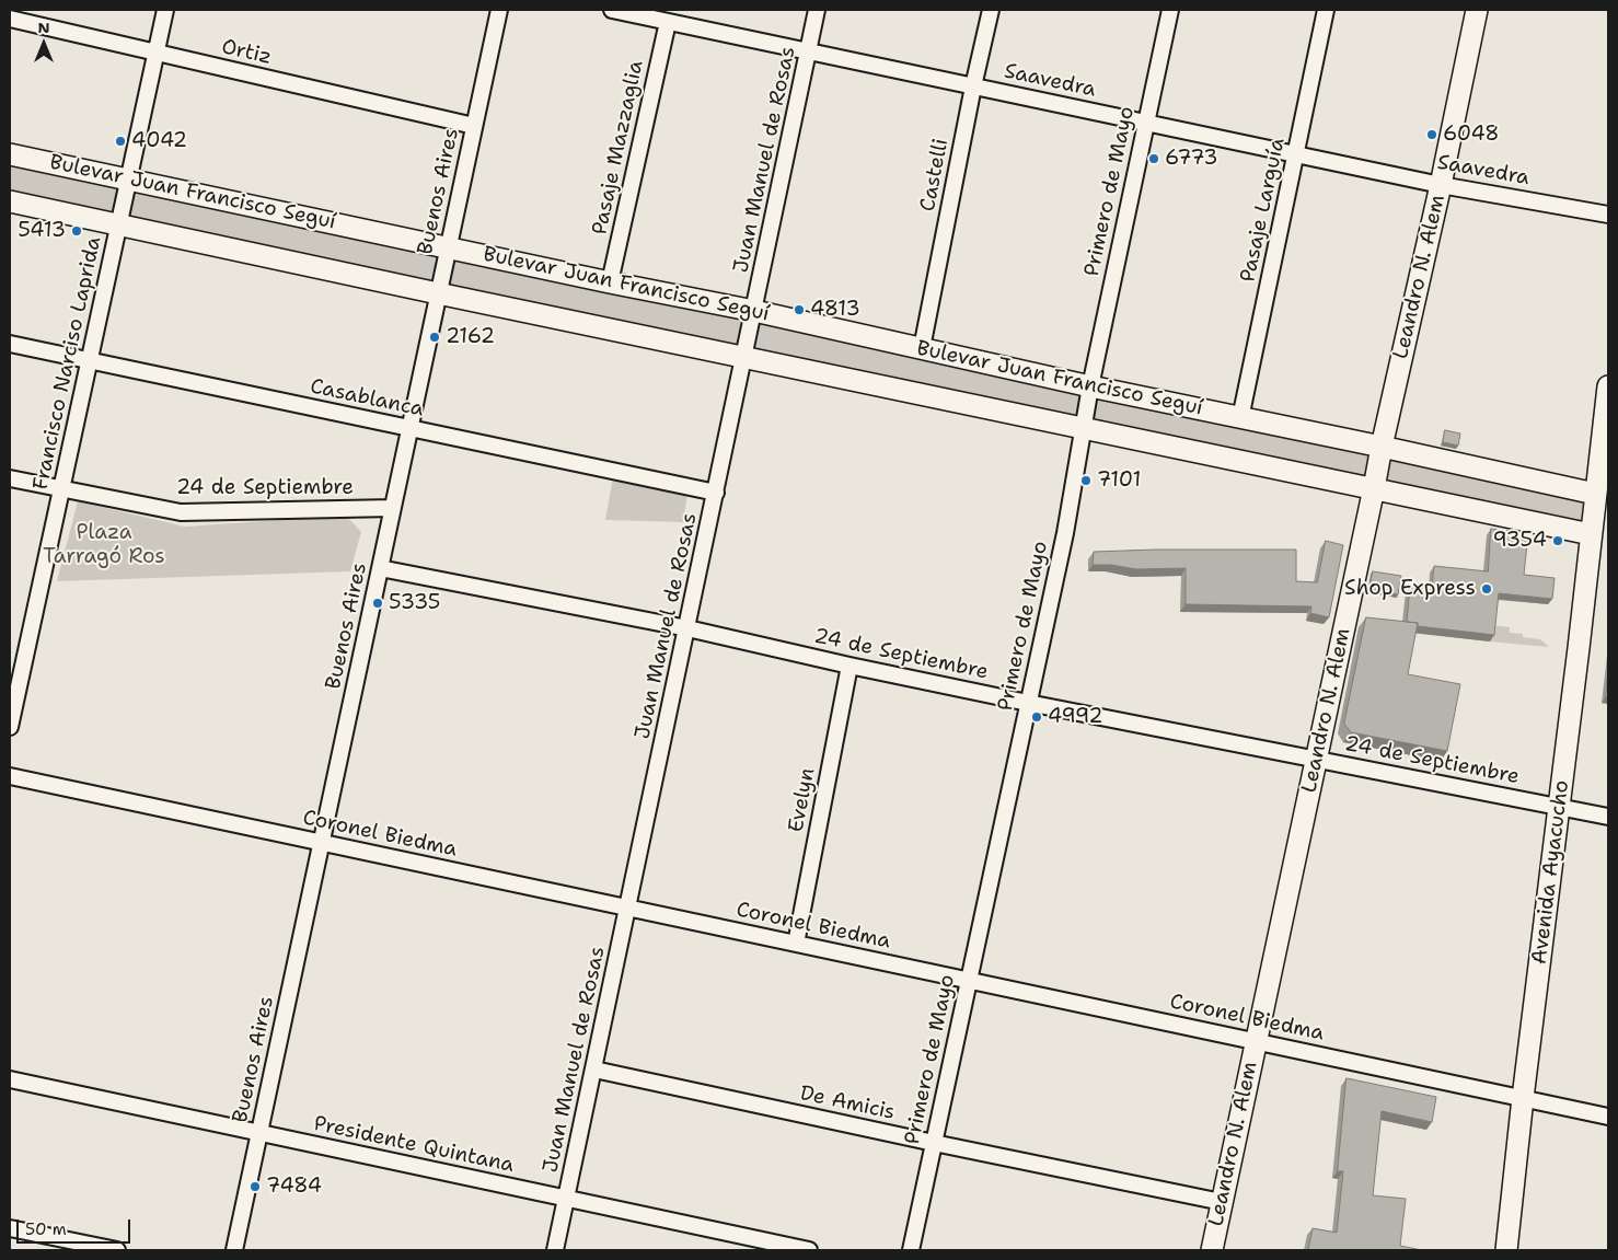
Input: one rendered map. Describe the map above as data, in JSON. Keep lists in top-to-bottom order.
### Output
{
  "streets": {
    "main road": ["Bulevar Juan Francisco Seguí", "Leandro N. Alem", "Avenida Ayacucho"],
    "street": [
      "Ortiz",
      "Saavedra",
      "Pasaje Mazzaglia",
      "Juan Manuel de Rosas",
      "Castelli",
      "Buenos Aires",
      "Primero de Mayo",
      "Pasaje Larguía",
      "Francisco Narciso Laprida",
      "Casablanca",
      "24 de Septiembre",
      "Evelyn",
      "Coronel Biedma",
      "De Amicis",
      "Presidente Quintana"
    ]
  },
  "crossings": [
    ["Ortiz", "Buenos Aires"],
    ["Ortiz", "Francisco Narciso Laprida"],
    ["Saavedra", "Pasaje Mazzaglia"],
    ["Saavedra", "Juan Manuel de Rosas"],
    ["Saavedra", "Castelli"],
    ["Saavedra", "Primero de Mayo"],
    ["Saavedra", "Pasaje Larguía"],
    ["Saavedra", "Leandro N. Alem"],
    ["Pasaje Mazzaglia", "Bulevar Juan Francisco Seguí"],
    ["Juan Manuel de Rosas", "Bulevar Juan Francisco Seguí"],
    ["Juan Manuel de Rosas", "Casablanca"],
    ["Juan Manuel de Rosas", "24 de Septiembre"],
    ["Juan Manuel de Rosas", "Coronel Biedma"],
    ["Juan Manuel de Rosas", "De Amicis"],
    ["Juan Manuel de Rosas", "Presidente Quintana"],
    ["Castelli", "Bulevar Juan Francisco Seguí"],
    ["Buenos Aires", "Bulevar Juan Francisco Seguí"],
    ["Buenos Aires", "Casablanca"],
    ["Buenos Aires", "24 de Septiembre"],
    ["Buenos Aires", "Coronel Biedma"],
    ["Buenos Aires", "Presidente Quintana"],
    ["Primero de Mayo", "Bulevar Juan Francisco Seguí"],
    ["Primero de Mayo", "24 de Septiembre"],
    ["Primero de Mayo", "Coronel Biedma"],
    ["Primero de Mayo", "De Amicis"],
    ["Bulevar Juan Francisco Seguí", "Pasaje Larguía"],
    ["Bulevar Juan Francisco Seguí", "Leandro N. Alem"],
    ["Bulevar Juan Francisco Seguí", "Francisco Narciso Laprida"],
    ["Bulevar Juan Francisco Seguí", "Avenida Ayacucho"],
    ["Leandro N. Alem", "24 de Septiembre"],
    ["Leandro N. Alem", "Coronel Biedma"],
    ["Leandro N. Alem", "De Amicis"],
    ["Francisco Narciso Laprida", "Casablanca"],
    ["Francisco Narciso Laprida", "24 de Septiembre"],
    ["24 de Septiembre", "Evelyn"],
    ["24 de Septiembre", "Avenida Ayacucho"],
    ["Evelyn", "Coronel Biedma"],
    ["Coronel Biedma", "Avenida Ayacucho"]
  ],
  "parks": ["Plaza Tarragó Ros"],
  "places": [
    "6048",
    "4042",
    "6773",
    "5413",
    "4813",
    "2162",
    "7101",
    "9354",
    "Shop Express",
    "5335",
    "4992",
    "7484"
  ],
  "scale_bar": "50 m",
  "north": "top"
}
